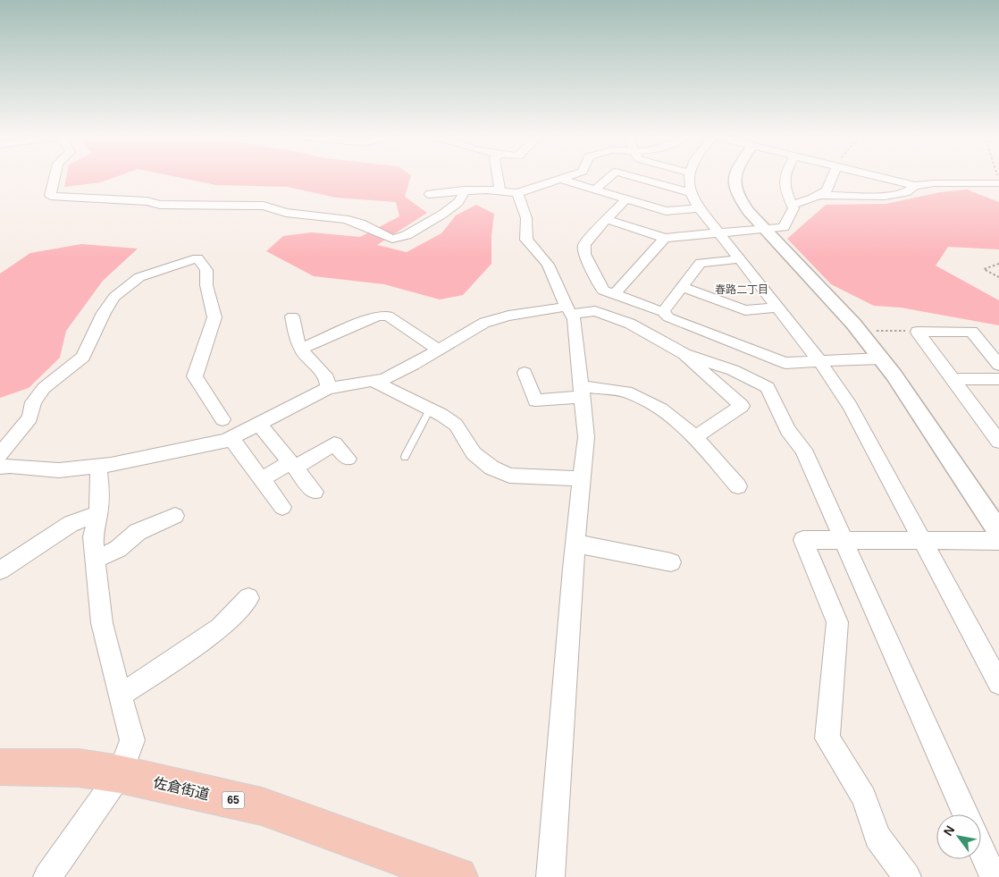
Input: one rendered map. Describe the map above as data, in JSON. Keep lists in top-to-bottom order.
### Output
{
  "streets": {
    "main road": ["佐倉街道", "65"]
  },
  "districts": ["春路二丁目"],
  "north": "top left"
}
